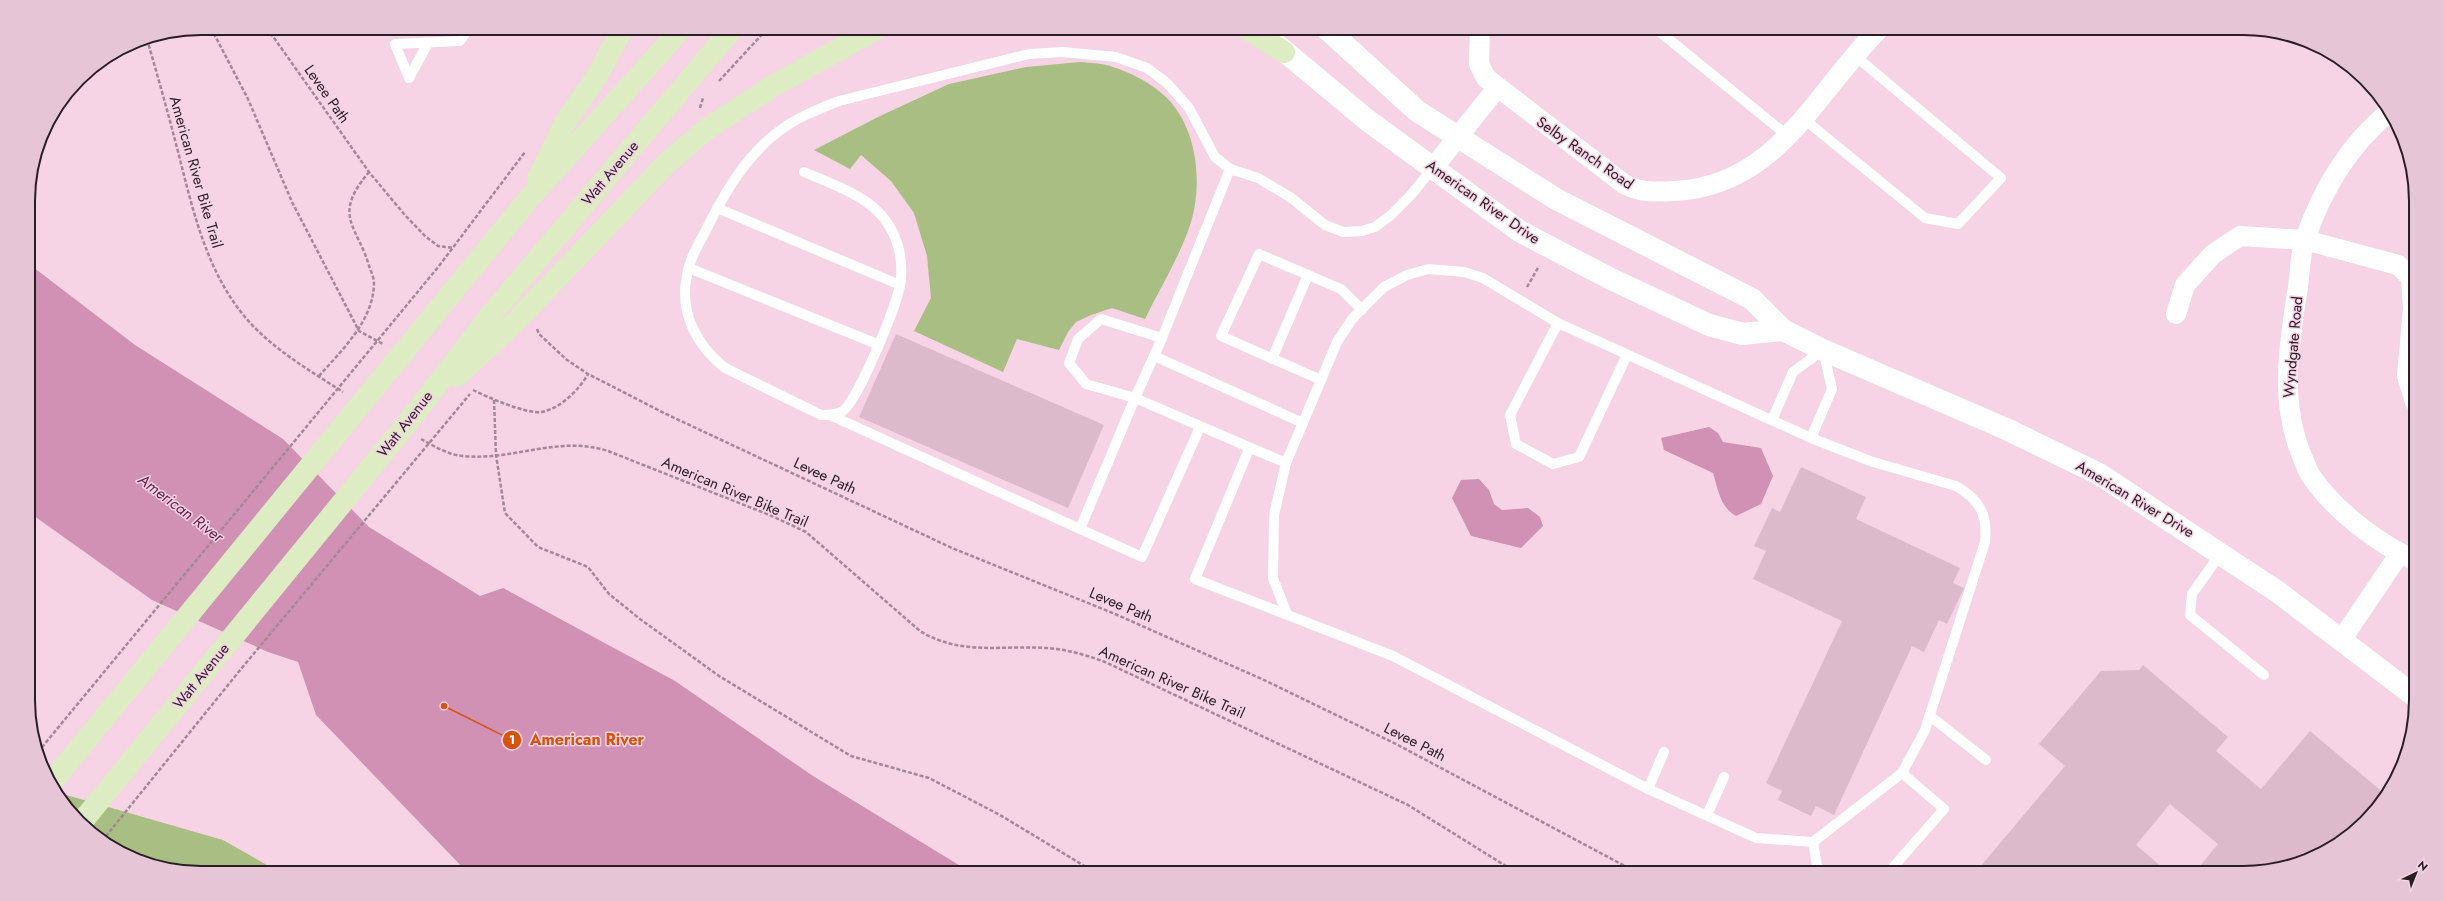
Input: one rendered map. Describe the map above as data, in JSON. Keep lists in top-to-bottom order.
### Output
{
  "streets": {
    "main road": ["Watt Avenue"],
    "street": ["Selby Ranch Road", "American River Drive", "Wyndgate Road"],
    "path": ["Levee Path", "American River Bike Trail"]
  },
  "crossings": [
    ["American River Bike Trail", "Watt Avenue"],
    ["American River Drive", "Wyndgate Road"]
  ],
  "water": ["American River"],
  "places": ["American River"],
  "north": "top right"
}
